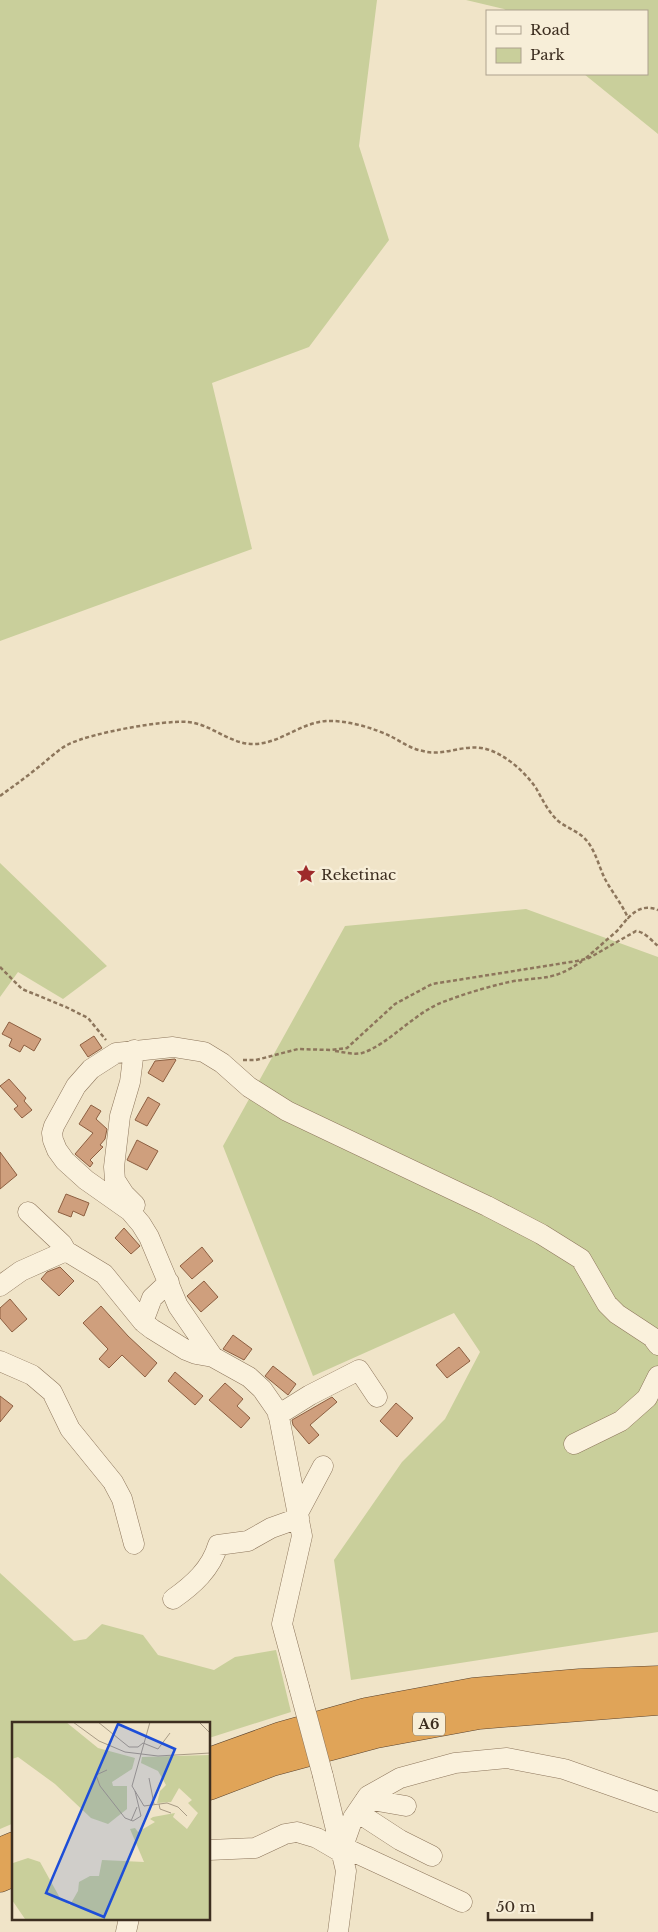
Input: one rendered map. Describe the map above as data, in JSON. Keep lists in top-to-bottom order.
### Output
{
  "streets": {
    "highway": ["A6"]
  },
  "places": {
    "place": ["Reketinac"]
  },
  "legend": ["Road", "Park"],
  "scale_bar": "50 m"
}
